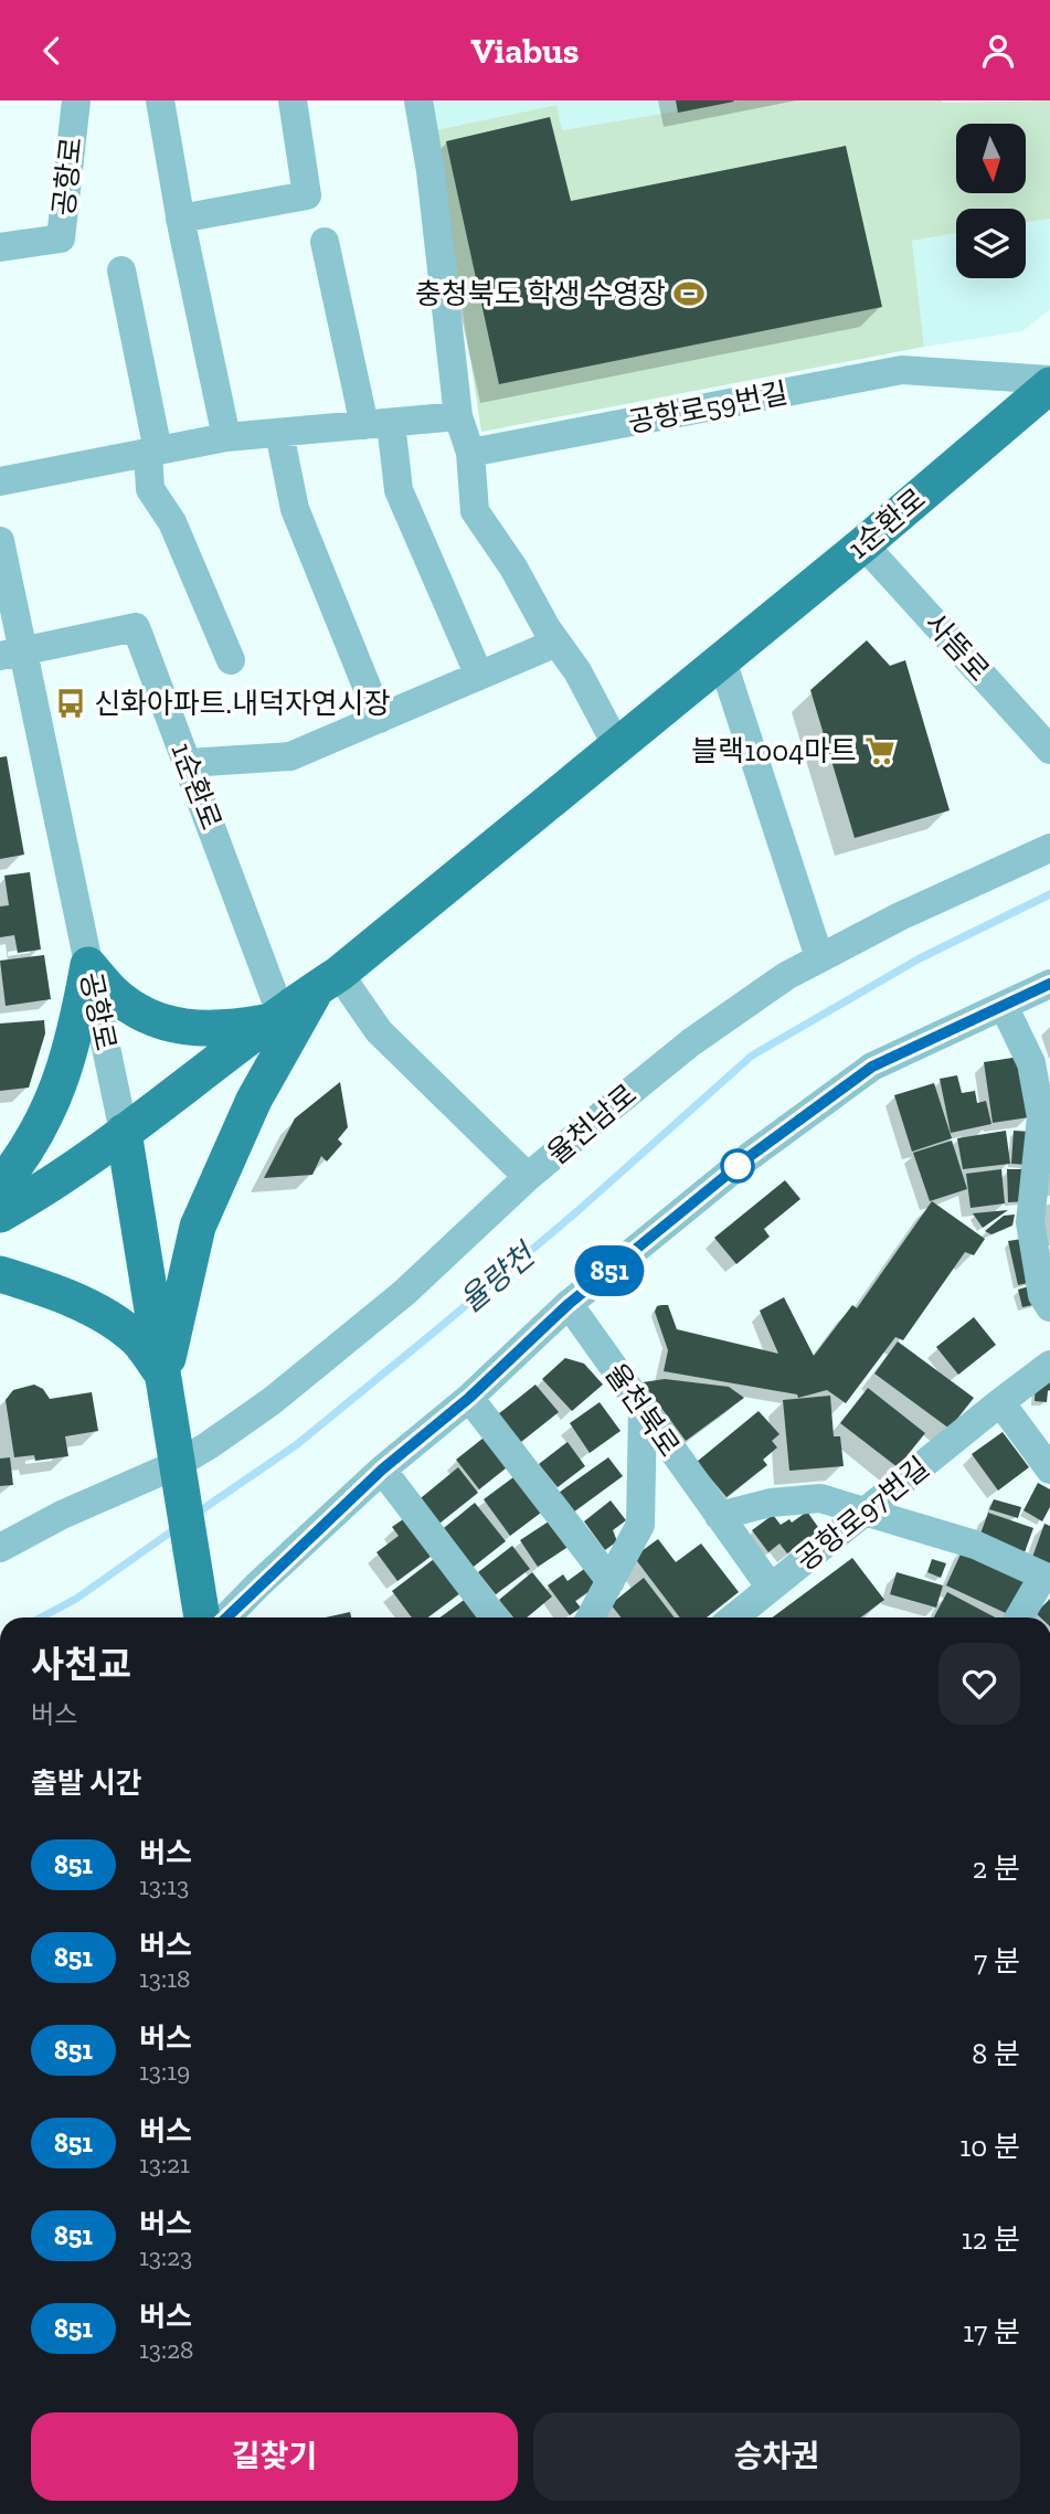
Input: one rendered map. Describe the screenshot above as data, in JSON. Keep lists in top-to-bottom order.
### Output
{
  "streets": {
    "main road": ["공항로", "1순환로"],
    "street": [
      "공항로59번길",
      "사뜸로",
      "율천남로",
      "율천북로",
      "공항로97번길"
    ]
  },
  "crossings": [
    ["공항로", "1순환로"],
    ["공항로", "율천남로"],
    ["1순환로", "사뜸로"],
    ["율천북로", "공항로97번길"]
  ],
  "water": ["율량천"],
  "places": {
    "sports": ["충청북도 학생 수영장"],
    "bus stop": ["신화아파트.내덕자연시장"],
    "supermarket": ["블랙1004마트"]
  },
  "lines": ["bus line 851"],
  "north": "bottom",
  "page": {
    "header": "Viabus",
    "on_map": "851",
    "heading": [
      ["사천교", "버스"],
      "출발 시간"
    ],
    "list": [
      {
        "mark": "851",
        "name": "버스",
        "note": "13:13",
        "value": "2 분"
      },
      {
        "mark": "851",
        "name": "버스",
        "note": "13:18",
        "value": "7 분"
      },
      {
        "mark": "851",
        "name": "버스",
        "note": "13:19",
        "value": "8 분"
      },
      {
        "mark": "851",
        "name": "버스",
        "note": "13:21",
        "value": "10 분"
      },
      {
        "mark": "851",
        "name": "버스",
        "note": "13:23",
        "value": "12 분"
      },
      {
        "mark": "851",
        "name": "버스",
        "note": "13:28",
        "value": "17 분"
      }
    ],
    "buttons": ["길찾기", "승차권"]
  }
}
